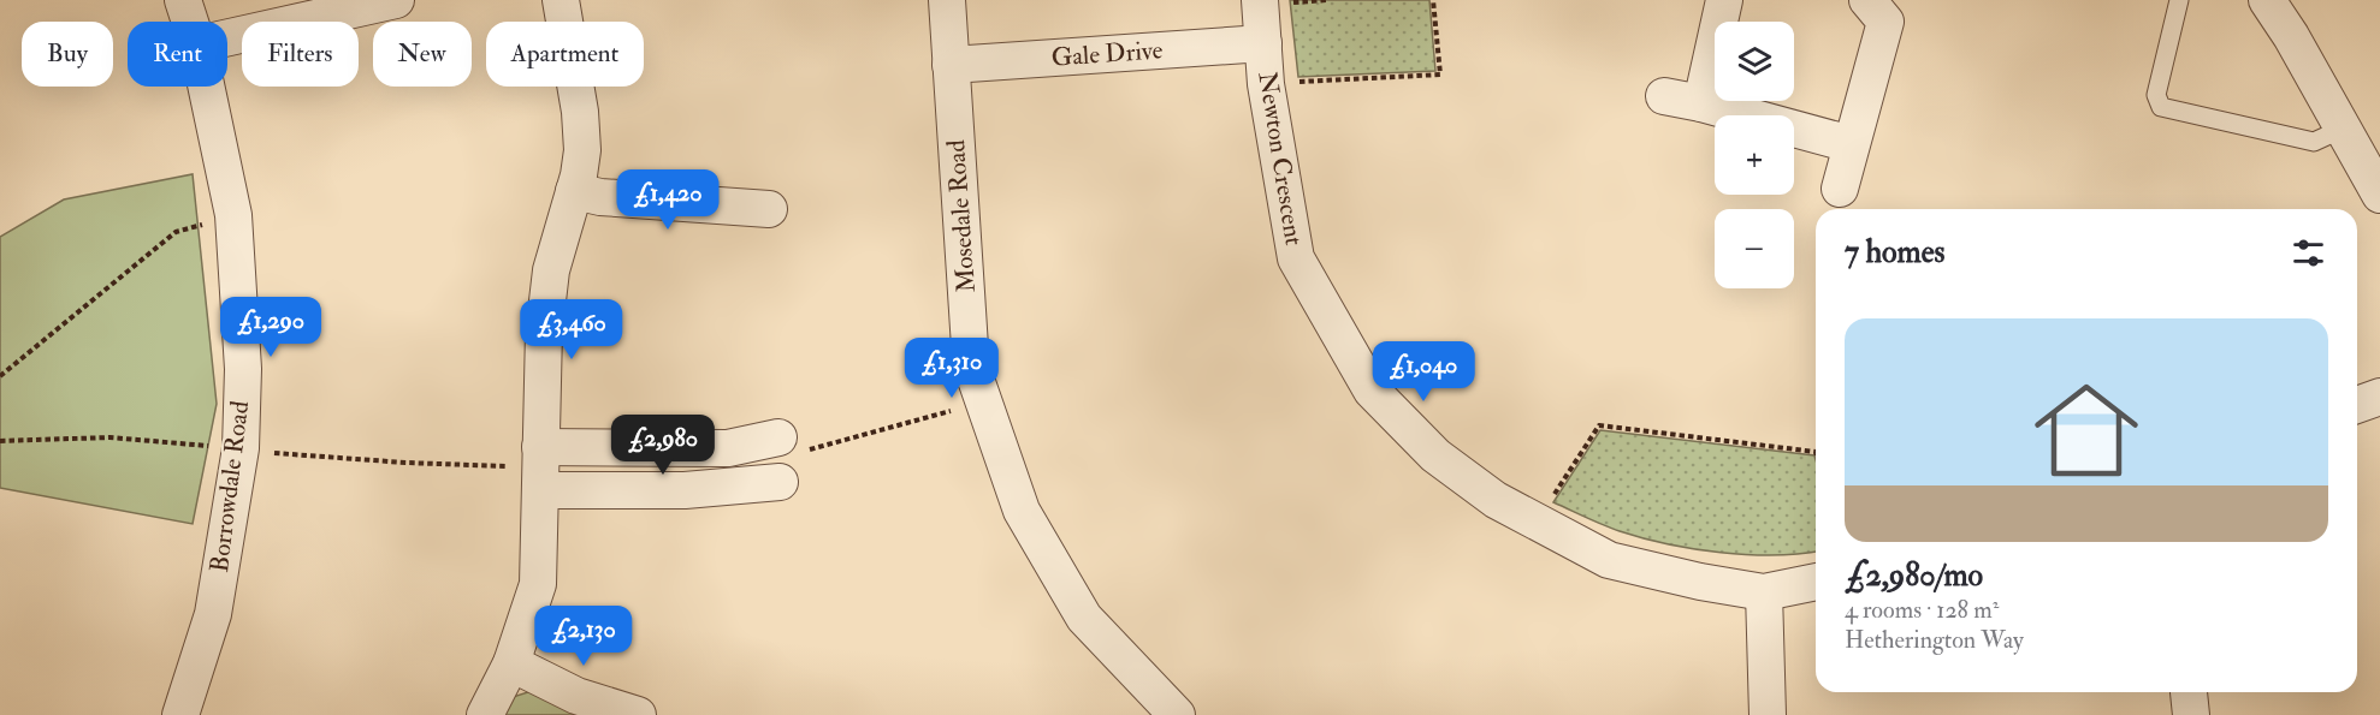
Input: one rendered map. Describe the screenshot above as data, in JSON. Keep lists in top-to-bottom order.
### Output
{
  "streets": {
    "street": [
      "Gale Drive",
      "Newton Crescent",
      "Mosedale Road",
      "Borrowdale Road"
    ]
  },
  "crossings": [
    ["Gale Drive", "Newton Crescent"],
    ["Gale Drive", "Mosedale Road"]
  ],
  "page": {
    "map_buttons": ["+", "−"],
    "chip": [
      "Buy",
      "Rent",
      "Filters",
      "New",
      "Apartment"
    ],
    "price": [
      "£1,420",
      "£1,290",
      "£3,460",
      "£1,310",
      "£1,040",
      "£2,980",
      "£2,130"
    ],
    "heading": "7 homes",
    "list": [
      {
        "name": "£2,980/mo",
        "note": "4 rooms · 128 m² · Hetherington Way"
      }
    ]
  }
}
